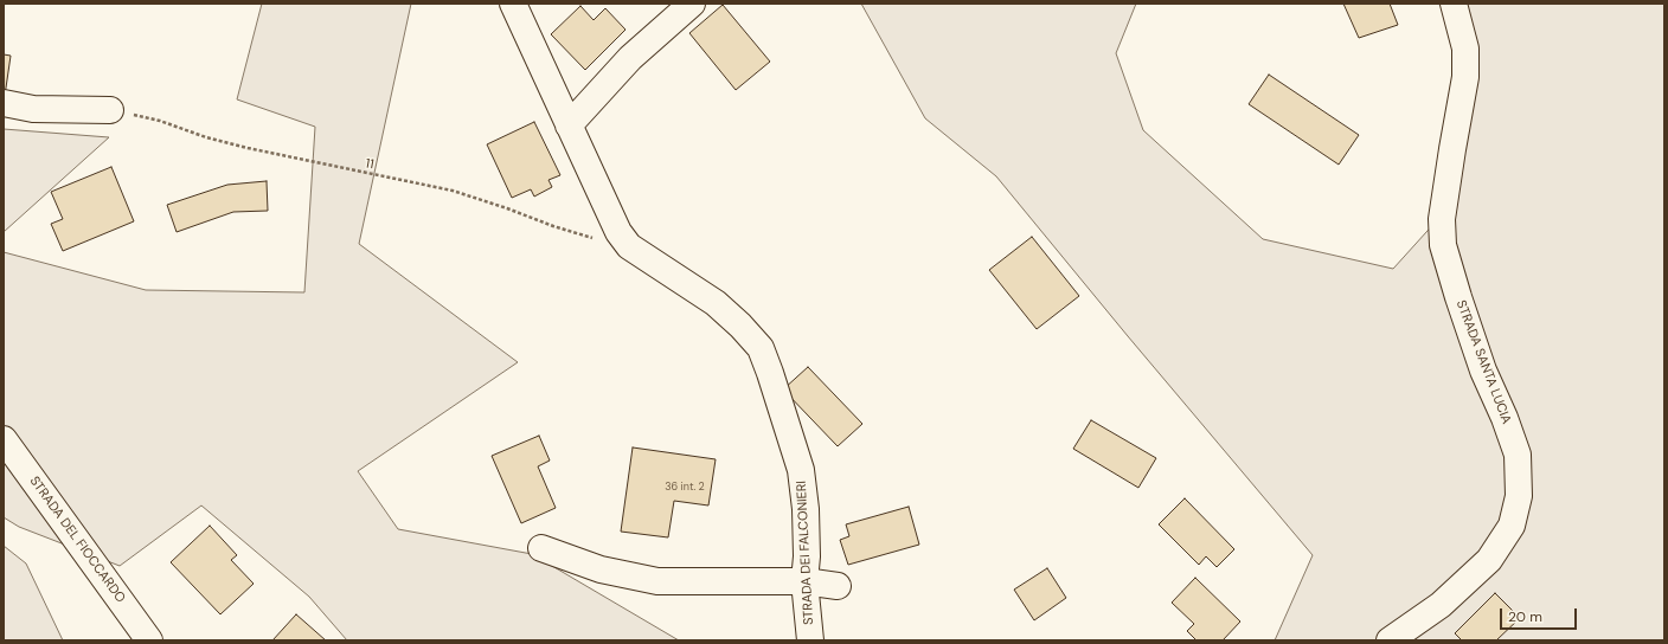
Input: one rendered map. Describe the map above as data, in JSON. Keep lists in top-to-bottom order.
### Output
{
  "streets": {
    "street": ["STRADA SANTA LUCIA", "STRADA DEL FIOCCARDO", "STRADA DEI FALCONIERI"],
    "path": ["11"]
  },
  "crossings": [
    ["11", "STRADA DEI FALCONIERI"]
  ],
  "house_numbers": ["36 int. 2"],
  "scale_bar": "20 m"
}
